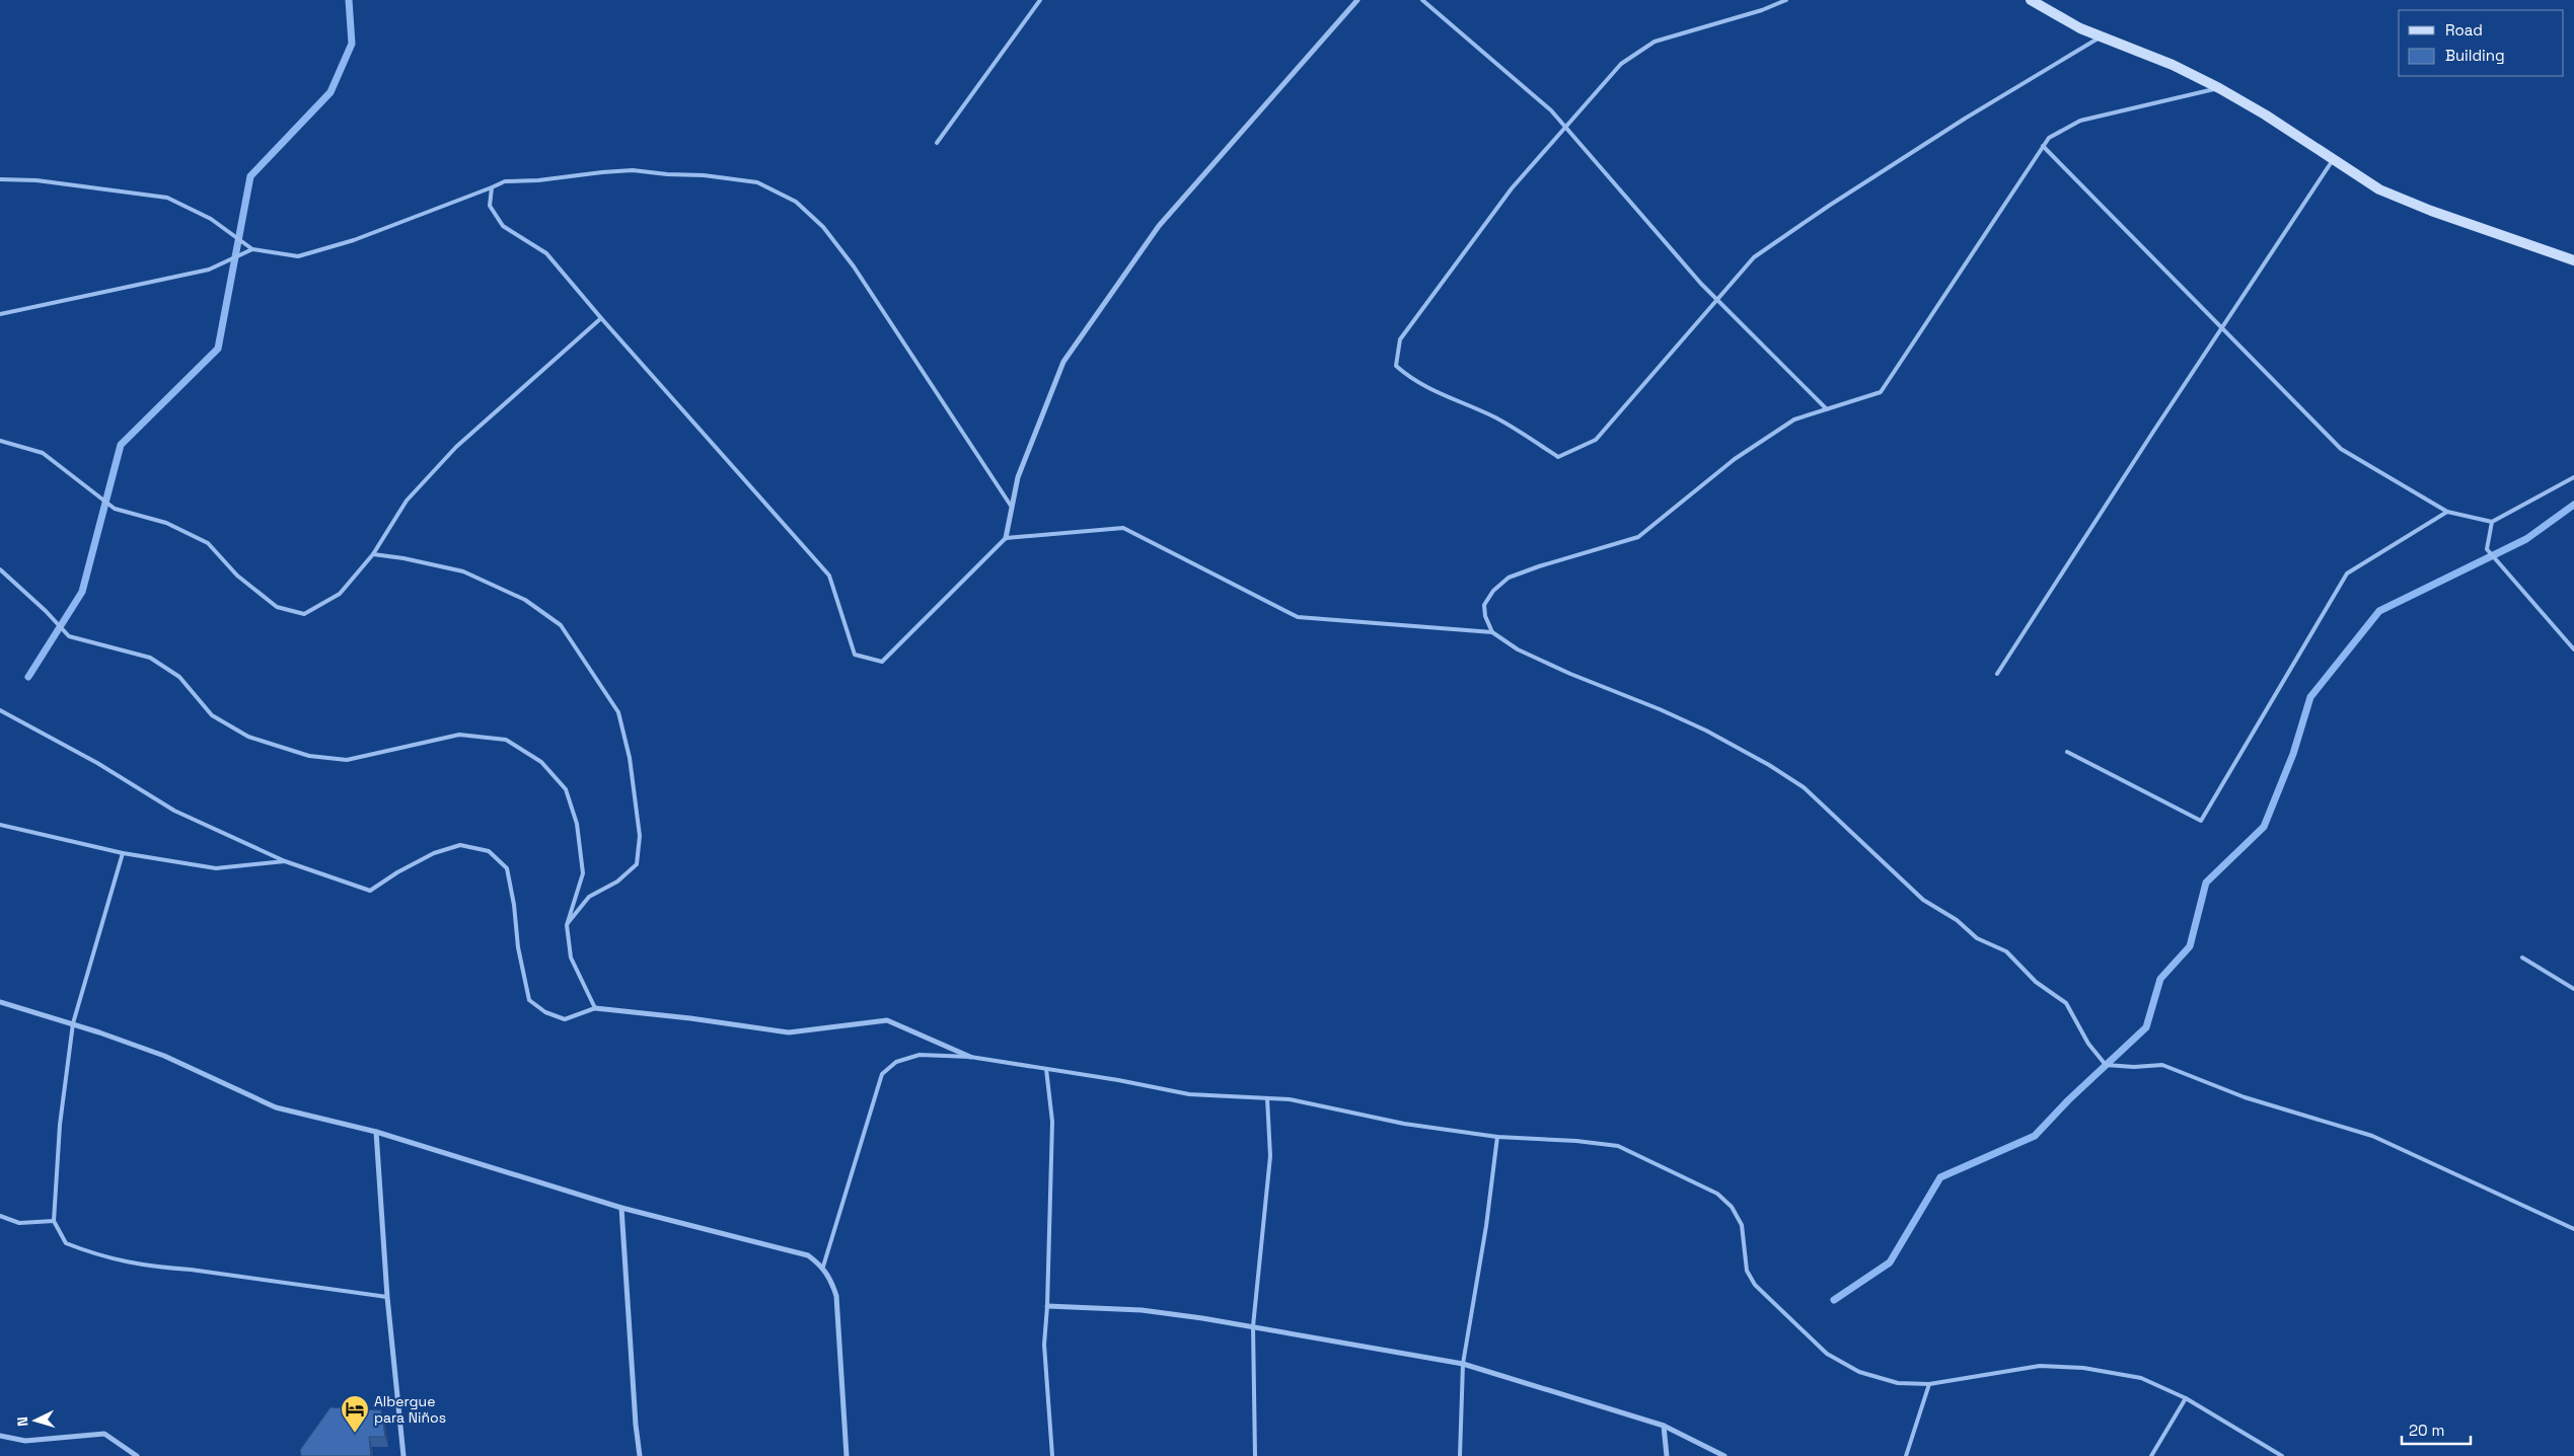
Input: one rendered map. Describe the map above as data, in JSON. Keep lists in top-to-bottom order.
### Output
{
  "places": {
    "hotel": ["Albergue para Niños"]
  },
  "legend": ["Road", "Building"],
  "scale_bar": "20 m",
  "north": "left"
}
